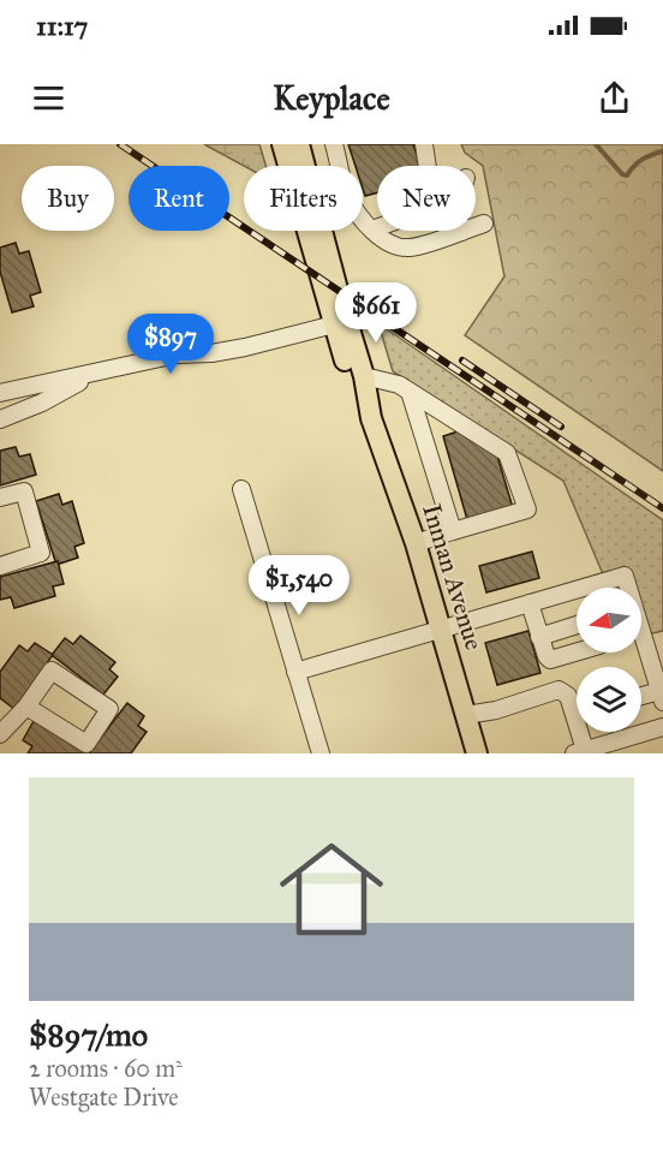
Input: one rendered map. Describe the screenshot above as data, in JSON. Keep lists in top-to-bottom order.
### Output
{
  "streets": {
    "main road": ["Inman Avenue"]
  },
  "north": "left",
  "page": {
    "status": "11:17",
    "header": "Keyplace",
    "chip": [
      "Buy",
      "Rent",
      "Filters",
      "New"
    ],
    "price": ["$661", "$897", "$1,540"],
    "list": [
      {
        "name": "$897/mo",
        "note": "2 rooms · 60 m² · Westgate Drive"
      }
    ]
  }
}
